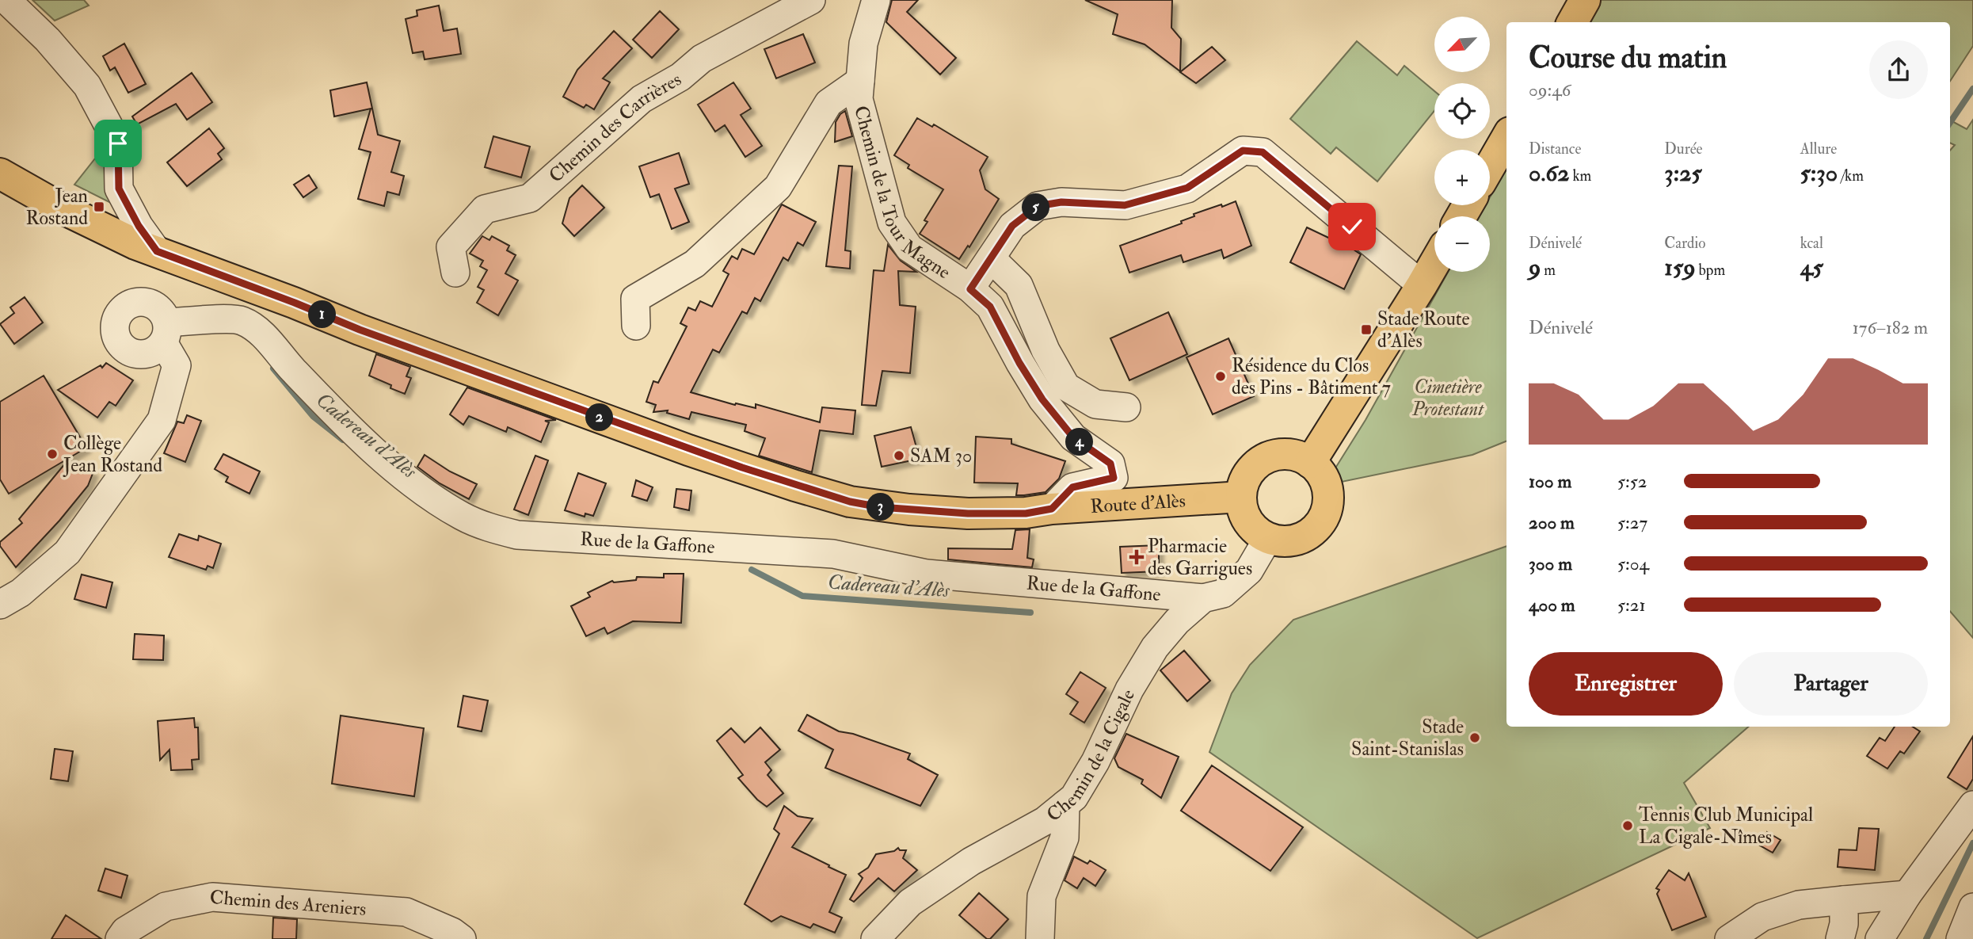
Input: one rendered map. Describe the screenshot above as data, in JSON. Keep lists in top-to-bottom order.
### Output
{
  "streets": {
    "main road": ["Route d'Alès"],
    "street": [
      "Chemin des Carrières",
      "Chemin de la Tour Magne",
      "Rue de la Gaffone",
      "Chemin de la Cigale",
      "Chemin des Areniers"
    ]
  },
  "crossings": [
    ["Chemin de la Tour Magne", "Route d'Alès"],
    ["Route d'Alès", "Chemin de la Cigale"],
    ["Rue de la Gaffone", "Chemin de la Cigale"]
  ],
  "water": ["Cadereau d'Alès"],
  "parks": ["Cimetière Protestant"],
  "places": {
    "transit": ["Jean Rostand", "Stade Route d'Alès"],
    "other": [
      "Résidence du Clos des Pins - Bâtiment 7",
      "Collège Jean Rostand",
      "SAM 30",
      "Stade Saint-Stanislas",
      "Tennis Club Municipal La Cigale-Nîmes"
    ],
    "health": ["Pharmacie des Garrigues"]
  },
  "north": "bottom left",
  "page": {
    "map_buttons": ["+", "−"],
    "heading": ["Course du matin", "09:46"],
    "stats": [
      ["Distance", "0.62 km"],
      ["Durée", "3:25"],
      ["Allure", "5:30 /km"],
      ["Dénivelé", "9 m"],
      ["Cardio", "159 bpm"],
      ["kcal", "45"]
    ],
    "pins": [
      "5",
      "1",
      "2",
      "4",
      "3"
    ],
    "chart": ["Dénivelé", "176–182 m"],
    "list": [
      {
        "name": "100 m",
        "note": "5:52"
      },
      {
        "name": "200 m",
        "note": "5:27"
      },
      {
        "name": "300 m",
        "note": "5:04"
      },
      {
        "name": "400 m",
        "note": "5:21"
      }
    ],
    "buttons": ["Enregistrer", "Partager"]
  }
}
